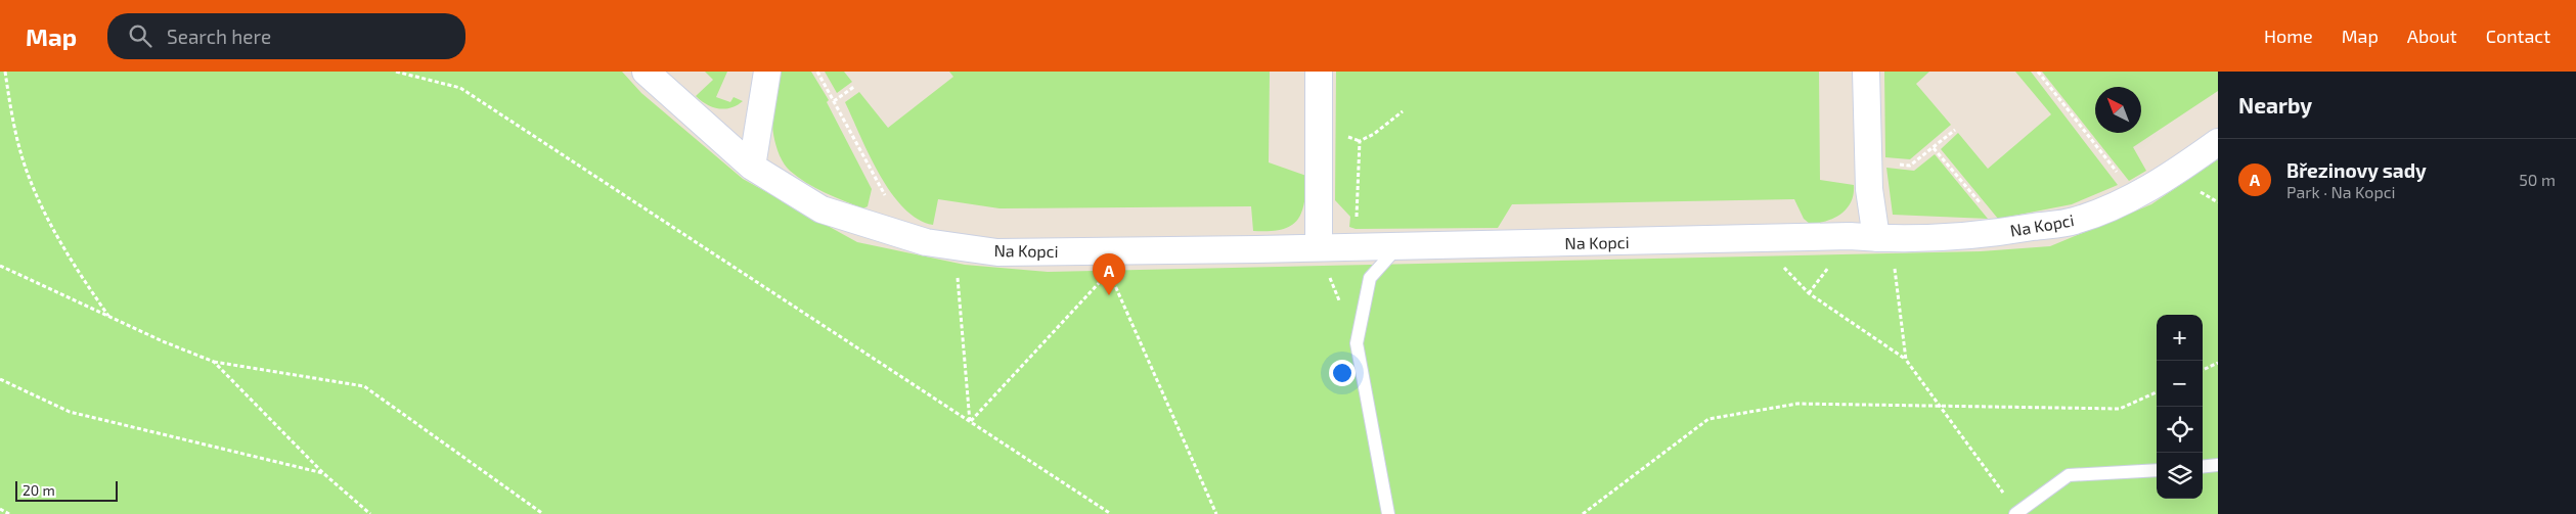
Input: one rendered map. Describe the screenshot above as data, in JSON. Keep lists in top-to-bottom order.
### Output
{
  "streets": {
    "street": ["Na Kopci"]
  },
  "scale_bar": "20 m",
  "north": "top left",
  "page": {
    "header": "Map",
    "search": "Search here",
    "nav": [
      "Home",
      "Map",
      "About",
      "Contact"
    ],
    "heading": "Nearby",
    "list": [
      {
        "mark": "A",
        "name": "Březinovy sady",
        "note": "Park · Na Kopci",
        "value": "50 m"
      }
    ],
    "pins": "A",
    "map_buttons": ["+", "−"],
    "scale": "20 m"
  }
}
